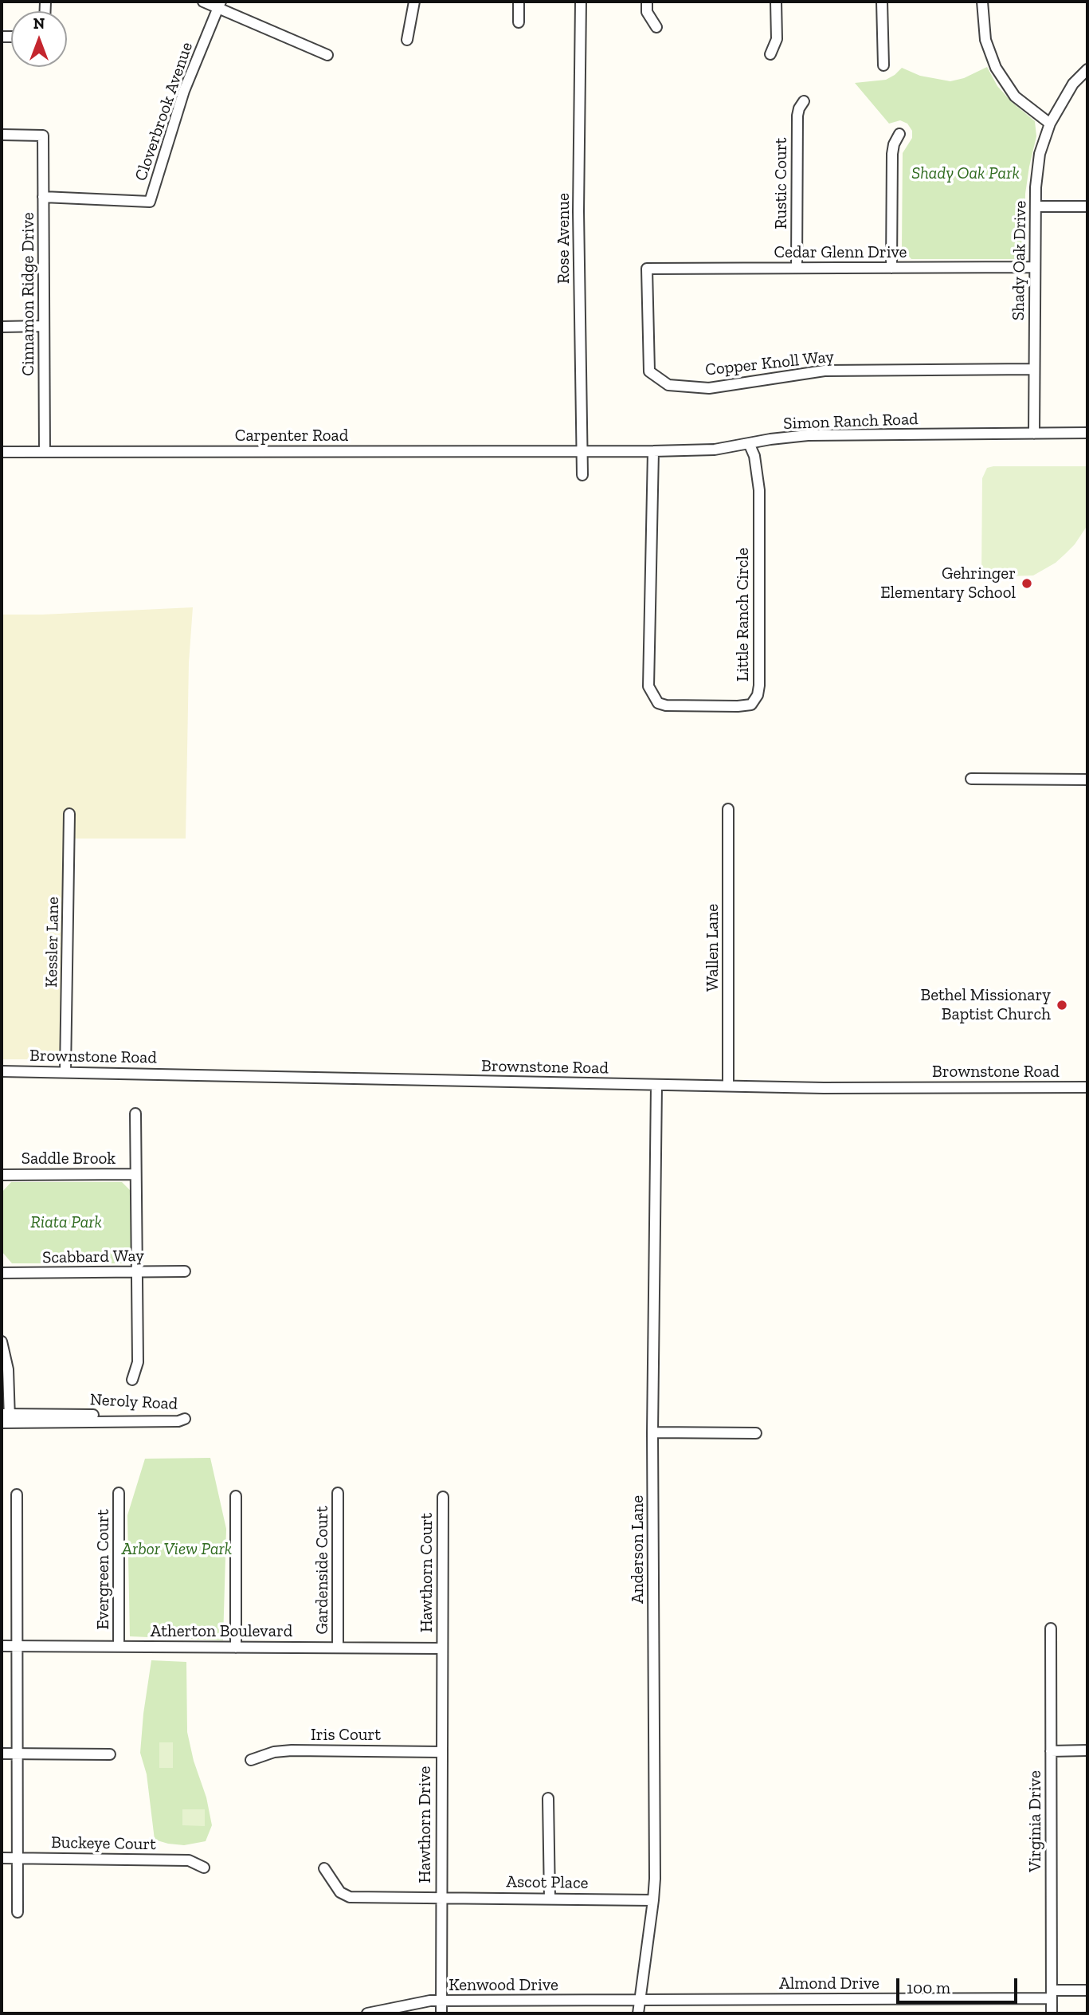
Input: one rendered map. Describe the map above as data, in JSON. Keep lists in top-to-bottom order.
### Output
{
  "streets": {
    "street": [
      "Cloverbrook Avenue",
      "Rustic Court",
      "Rose Avenue",
      "Cedar Glenn Drive",
      "Shady Oak Drive",
      "Cinnamon Ridge Drive",
      "Copper Knoll Way",
      "Simon Ranch Road",
      "Carpenter Road",
      "Little Ranch Circle",
      "Kessler Lane",
      "Wallen Lane",
      "Brownstone Road",
      "Saddle Brook",
      "Scabbard Way",
      "Neroly Road",
      "Anderson Lane",
      "Evergreen Court",
      "Gardenside Court",
      "Hawthorn Court",
      "Atherton Boulevard",
      "Iris Court",
      "Virginia Drive",
      "Hawthorn Drive",
      "Buckeye Court",
      "Ascot Place",
      "Almond Drive",
      "Kenwood Drive"
    ]
  },
  "crossings": [
    ["Cloverbrook Avenue", "Cinnamon Ridge Drive"],
    ["Rustic Court", "Cedar Glenn Drive"],
    ["Rose Avenue", "Simon Ranch Road"],
    ["Rose Avenue", "Carpenter Road"],
    ["Cedar Glenn Drive", "Shady Oak Drive"],
    ["Cedar Glenn Drive", "Copper Knoll Way"],
    ["Shady Oak Drive", "Copper Knoll Way"],
    ["Shady Oak Drive", "Simon Ranch Road"],
    ["Cinnamon Ridge Drive", "Carpenter Road"],
    ["Simon Ranch Road", "Carpenter Road"],
    ["Simon Ranch Road", "Little Ranch Circle"],
    ["Kessler Lane", "Brownstone Road"],
    ["Wallen Lane", "Brownstone Road"],
    ["Brownstone Road", "Anderson Lane"],
    ["Anderson Lane", "Ascot Place"],
    ["Anderson Lane", "Almond Drive"],
    ["Anderson Lane", "Kenwood Drive"],
    ["Evergreen Court", "Atherton Boulevard"],
    ["Gardenside Court", "Atherton Boulevard"],
    ["Hawthorn Court", "Atherton Boulevard"],
    ["Hawthorn Court", "Hawthorn Drive"],
    ["Atherton Boulevard", "Hawthorn Drive"],
    ["Iris Court", "Hawthorn Drive"],
    ["Virginia Drive", "Almond Drive"],
    ["Hawthorn Drive", "Ascot Place"],
    ["Hawthorn Drive", "Kenwood Drive"],
    ["Almond Drive", "Kenwood Drive"]
  ],
  "parks": ["Shady Oak Park", "Riata Park", "Arbor View Park"],
  "places": ["Gehringer Elementary School", "Bethel Missionary Baptist Church"],
  "scale_bar": "100 m",
  "north": "top"
}
